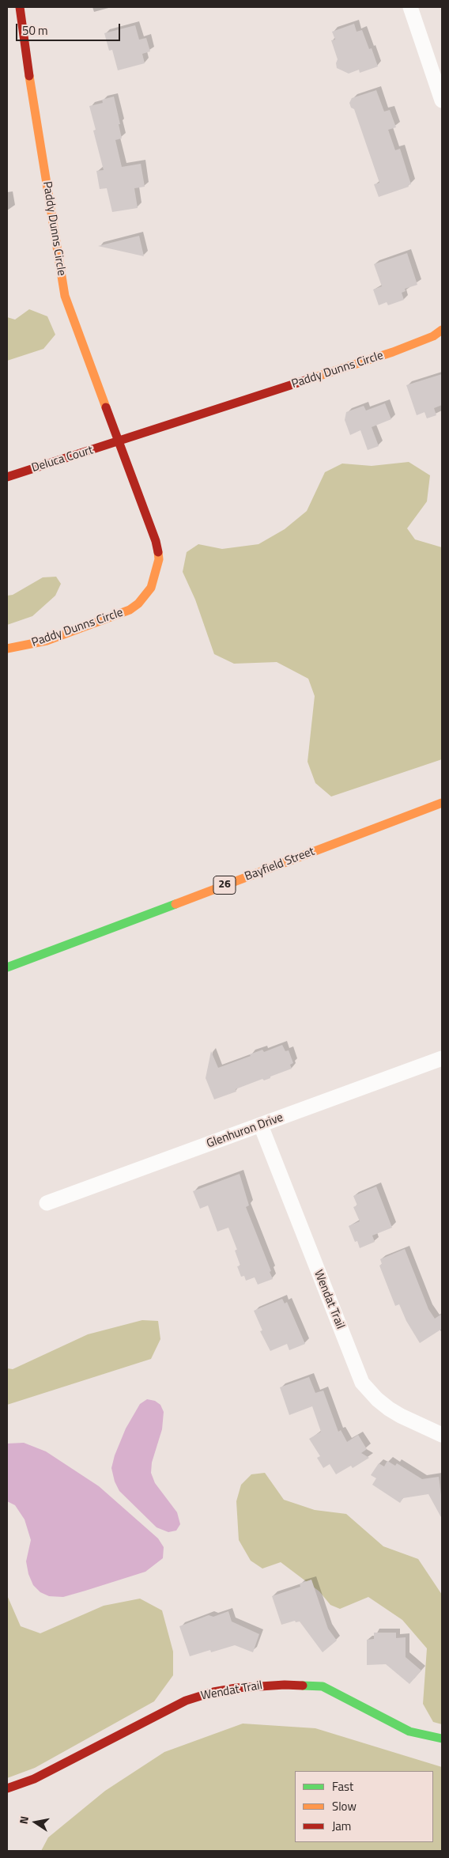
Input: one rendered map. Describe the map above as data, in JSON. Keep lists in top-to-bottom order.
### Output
{
  "streets": {
    "street": [
      "Paddy Dunns Circle",
      "Deluca Court",
      "Bayfield Street",
      "26",
      "Glenhuron Drive",
      "Wendat Trail"
    ]
  },
  "crossings": [
    ["Paddy Dunns Circle", "Deluca Court"],
    ["Glenhuron Drive", "Wendat Trail"]
  ],
  "legend": ["Fast", "Slow", "Jam"],
  "scale_bar": "50 m",
  "north": "left"
}
